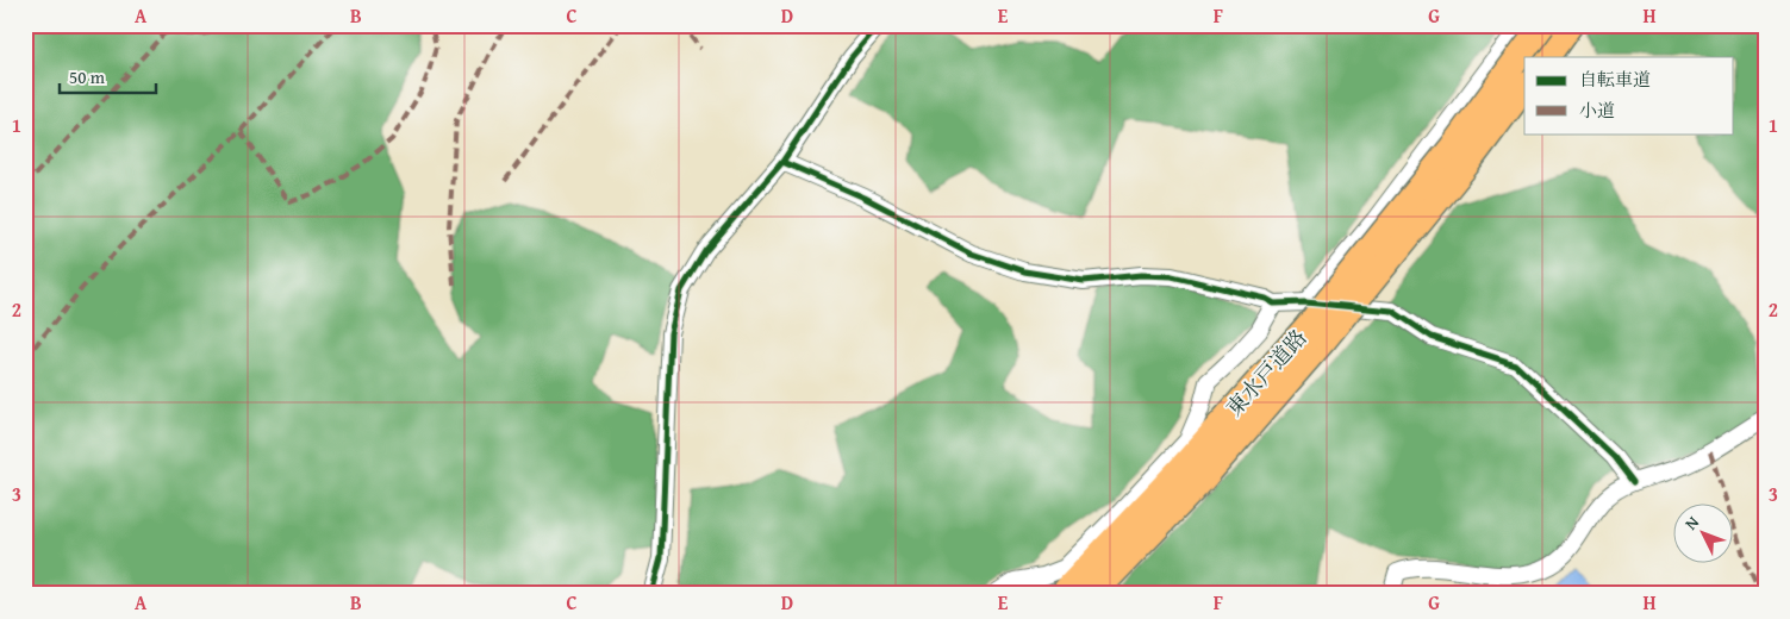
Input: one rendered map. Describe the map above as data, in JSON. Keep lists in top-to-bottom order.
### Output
{
  "streets": {
    "highway": ["東水戸道路"]
  },
  "legend": ["自転車道", "小道"],
  "scale_bar": "50 m",
  "north": "top left",
  "grid": {
    "columns": [
      "A",
      "B",
      "C",
      "D",
      "E",
      "F",
      "G",
      "H"
    ],
    "rows": ["1", "2", "3"]
  }
}
